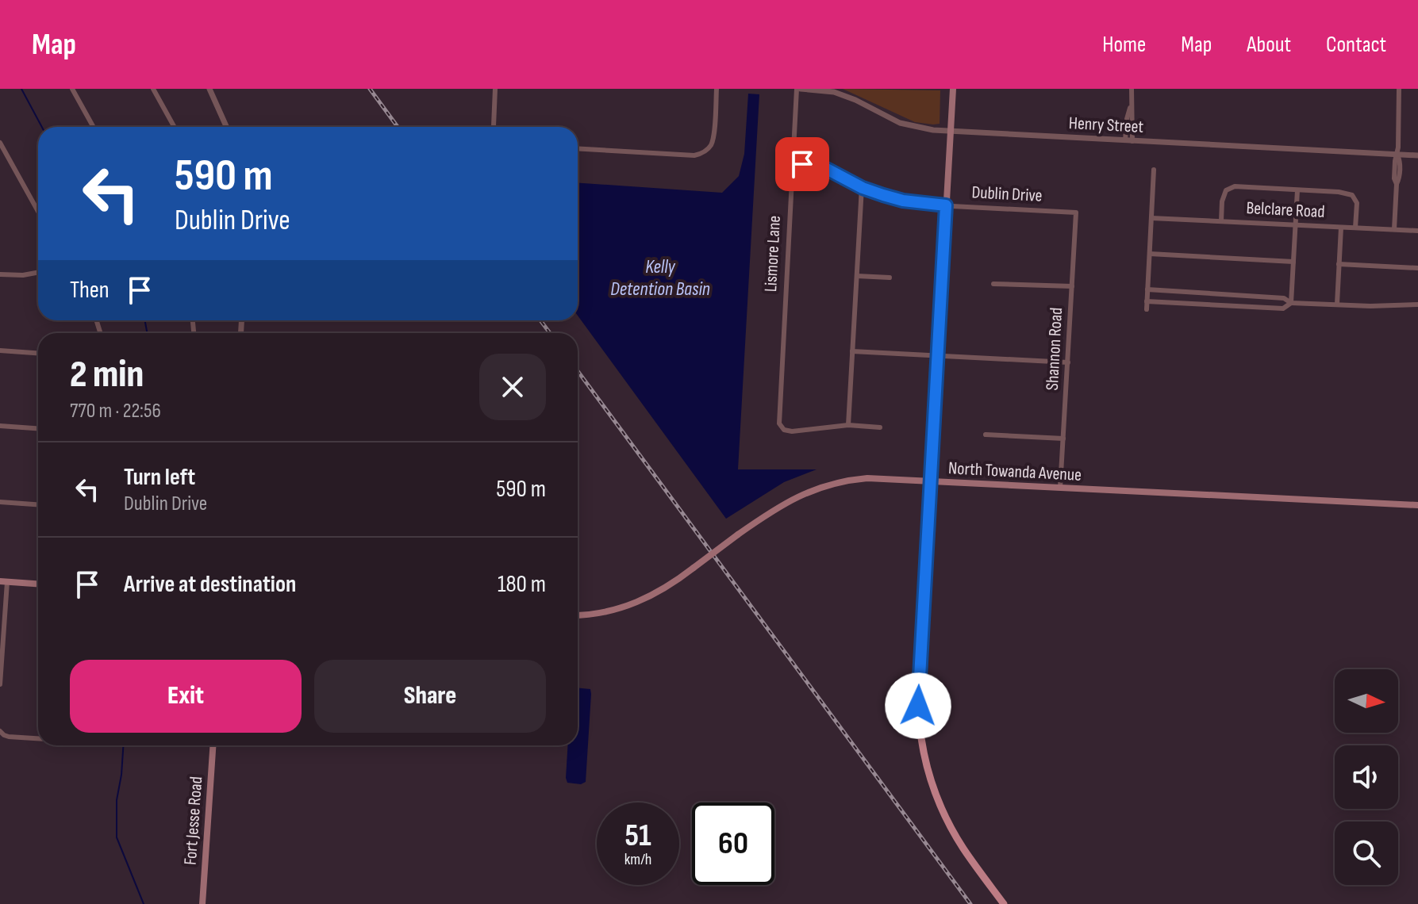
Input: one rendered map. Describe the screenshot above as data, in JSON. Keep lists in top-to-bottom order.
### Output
{
  "streets": {
    "main road": ["North Towanda Avenue", "Fort Jesse Road"],
    "street": [
      "Henry Street",
      "Dublin Drive",
      "Belclare Road",
      "Lismore Lane",
      "Shannon Road"
    ]
  },
  "crossings": [
    ["Henry Street", "Lismore Lane"],
    ["Dublin Drive", "Lismore Lane"],
    ["Dublin Drive", "Shannon Road"],
    ["Shannon Road", "North Towanda Avenue"]
  ],
  "water": ["Kelly Detention Basin"],
  "north": "right",
  "page": {
    "header": "Map",
    "nav": [
      "Home",
      "Map",
      "About",
      "Contact"
    ],
    "turn": ["590 m", "Dublin Drive"],
    "then": "Then",
    "heading": ["2 min", "770 m · 22:56"],
    "list": [
      {
        "name": "Turn left",
        "note": "Dublin Drive",
        "value": "590 m"
      },
      {
        "name": "Arrive at destination",
        "value": "180 m"
      }
    ],
    "buttons": ["Exit", "Share"],
    "speed": "51 km/h",
    "limit": "60"
  }
}
